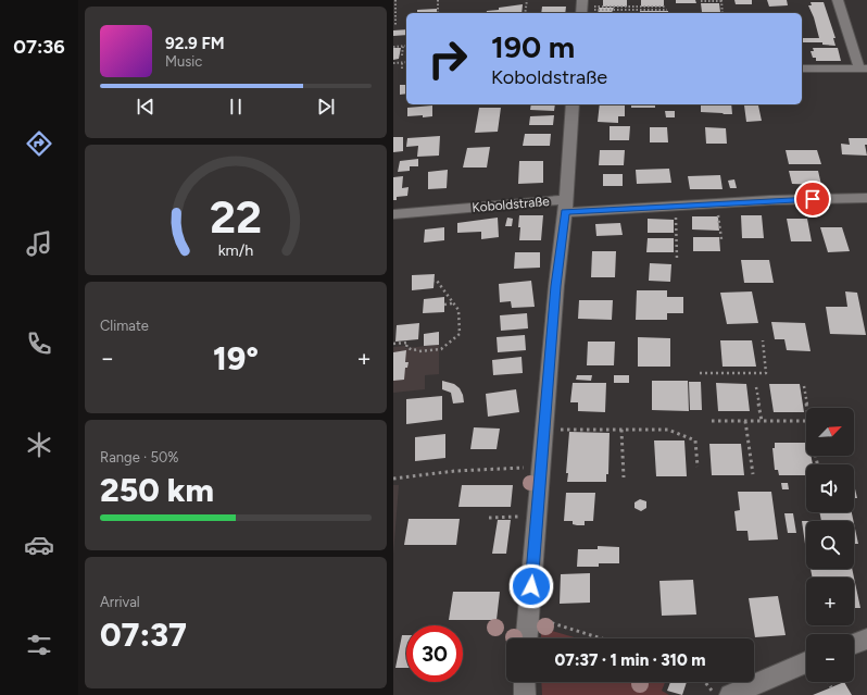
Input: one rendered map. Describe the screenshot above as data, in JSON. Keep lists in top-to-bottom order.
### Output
{
  "streets": {
    "street": ["Koboldstraße"]
  },
  "north": "top right",
  "page": {
    "tabs": "07:36",
    "turn": ["190 m", "Koboldstraße"],
    "song": ["92.9 FM", "Music"],
    "tile": [
      "Climate",
      ["Range · 50%", "250 km"],
      ["Arrival", "07:37"]
    ],
    "heat": ["−", "19°", "+"],
    "map_buttons": ["+", "−"],
    "limit": "30",
    "trip": "07:37 · 1 min · 310 m",
    "gauge": ["22", "km/h"]
  }
}
